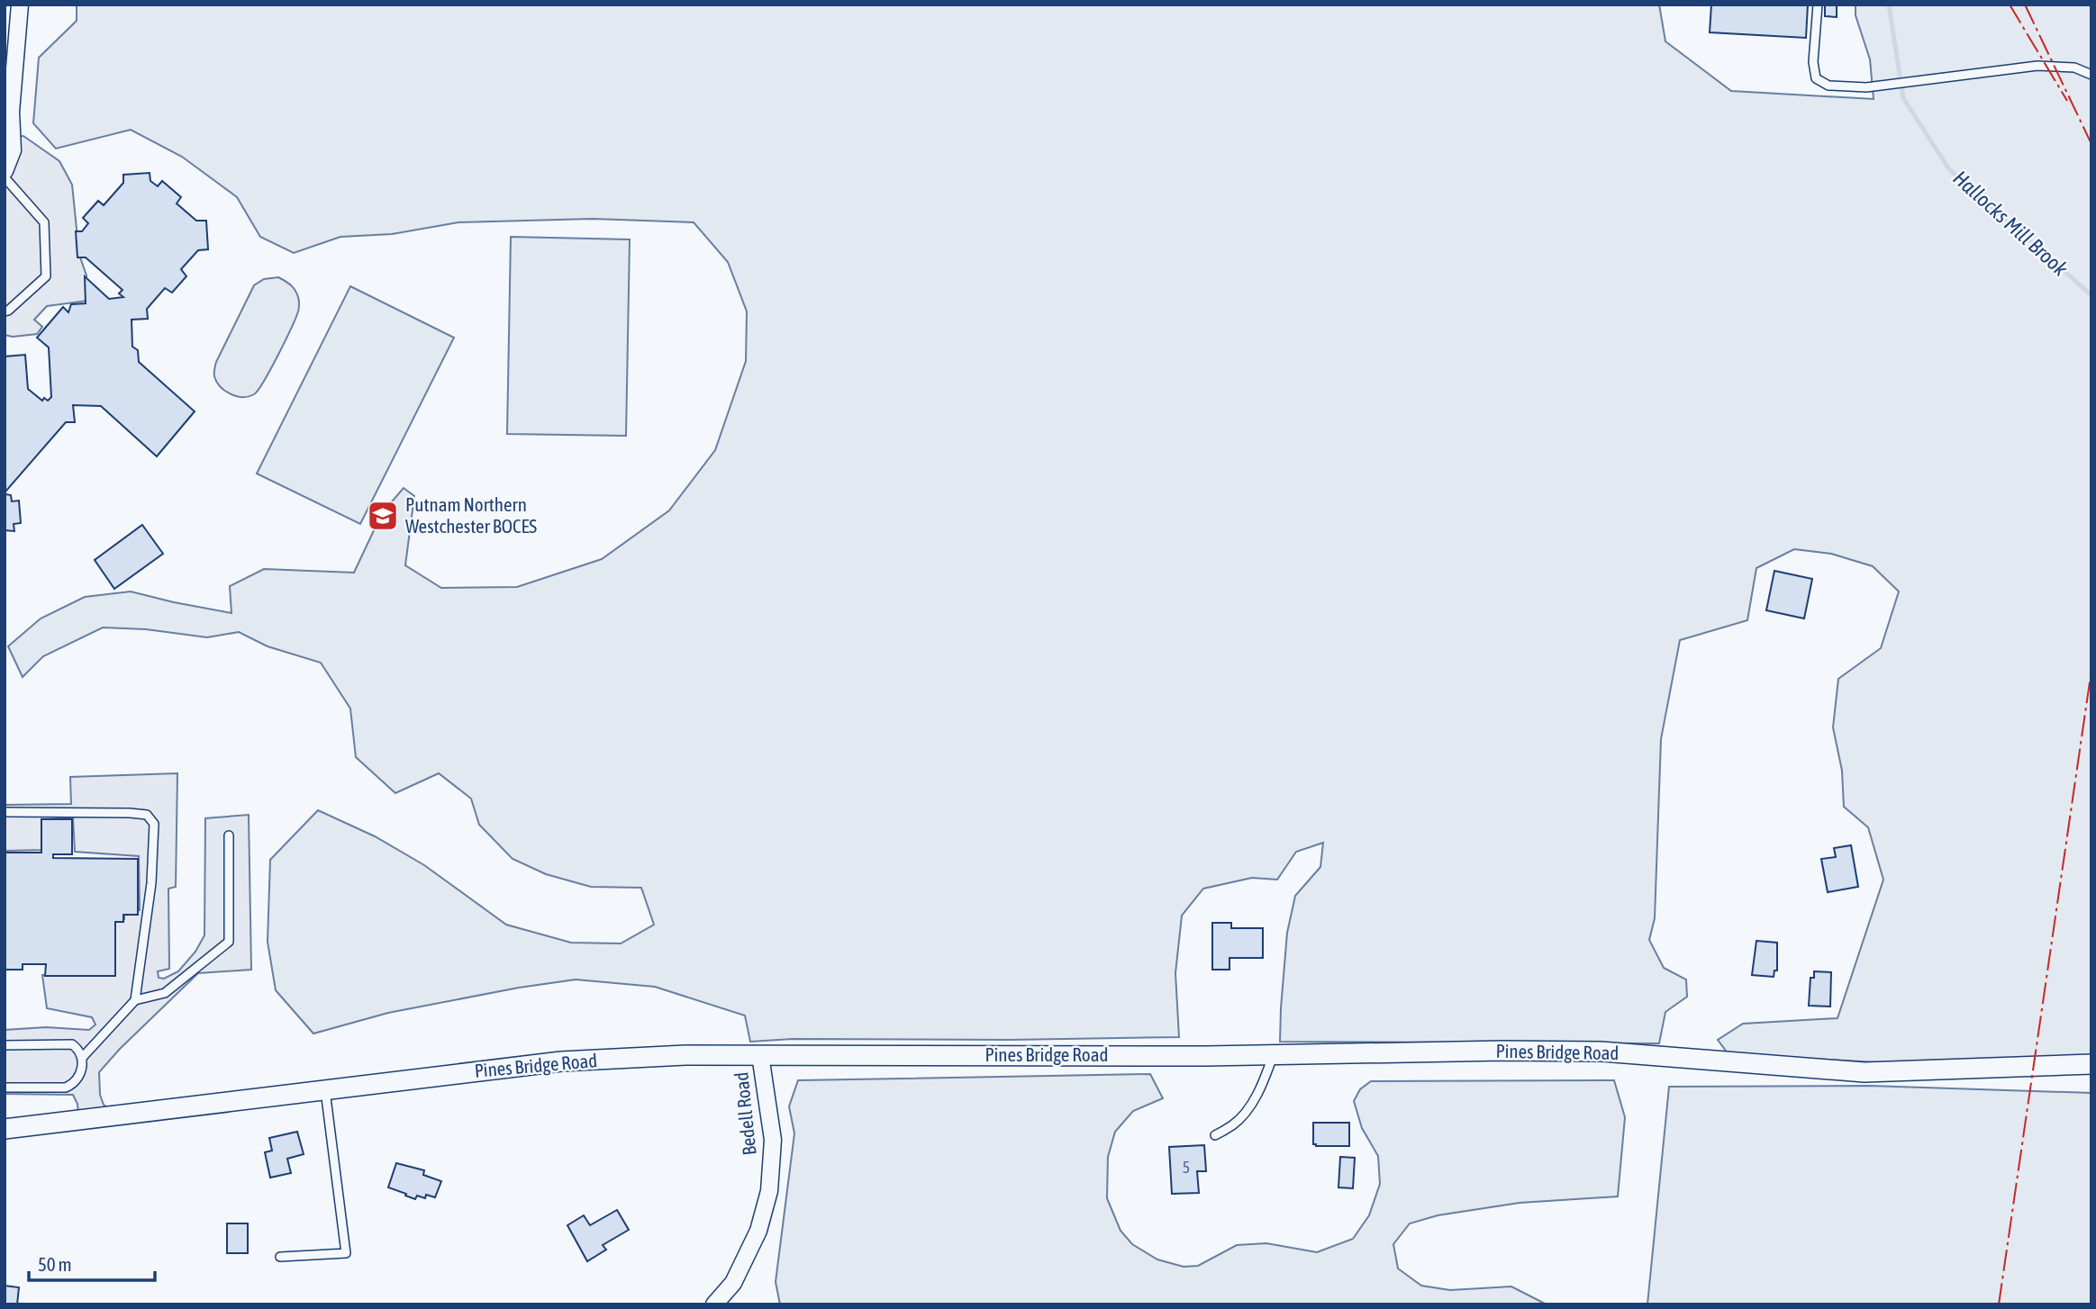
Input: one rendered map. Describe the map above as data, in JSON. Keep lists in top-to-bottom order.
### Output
{
  "streets": {
    "street": ["Pines Bridge Road", "Bedell Road"]
  },
  "crossings": [
    ["Pines Bridge Road", "Bedell Road"]
  ],
  "water": ["Hallocks Mill Brook"],
  "places": {
    "school or university": ["Putnam Northern Westchester BOCES"]
  },
  "house_numbers": ["5"],
  "scale_bar": "50 m"
}
